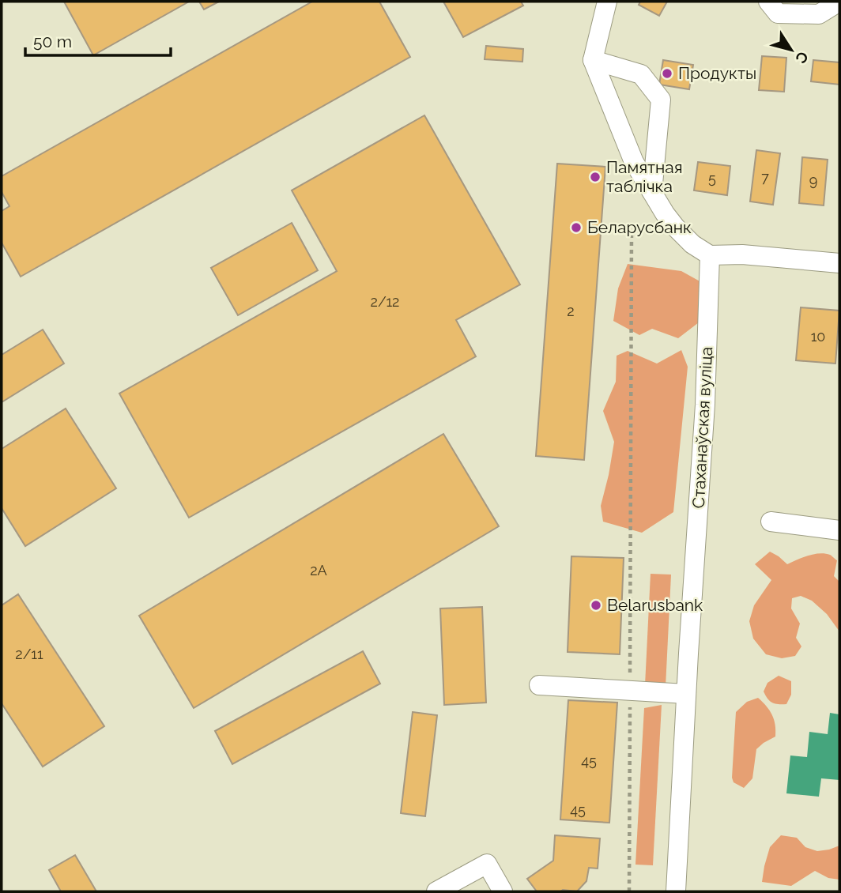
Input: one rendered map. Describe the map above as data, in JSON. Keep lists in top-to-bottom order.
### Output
{
  "streets": {
    "street": ["Стаханаўская вуліца"]
  },
  "places": [
    "Продукты",
    "Памятная таблічка",
    "Беларусбанк",
    "Belarusbank"
  ],
  "house_numbers": [
    "7",
    "5",
    "9",
    "2/12",
    "2",
    "10",
    "2А",
    "2/11",
    "45",
    "45"
  ],
  "scale_bar": "50 m",
  "north": "bottom right"
}
